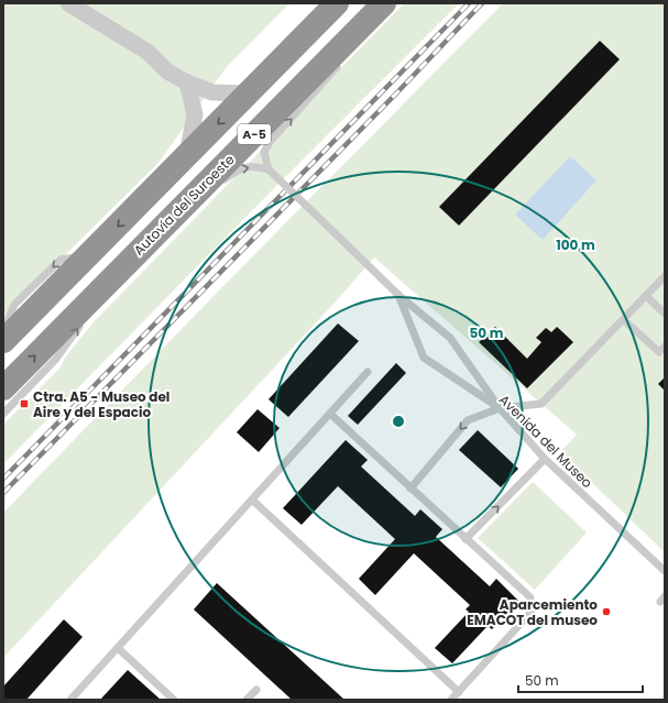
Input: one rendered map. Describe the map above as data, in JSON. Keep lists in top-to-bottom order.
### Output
{
  "streets": {
    "highway": ["A-5", "Autovía del Suroeste"],
    "lane": ["Avenida del Museo"]
  },
  "places": {
    "transit": ["Ctra. A5 - Museo del Aire y del Espacio"],
    "other": ["Aparcemiento EMACOT del museo"]
  },
  "scale_bar": "50 m",
  "rings": ["100 m", "50 m"]
}
